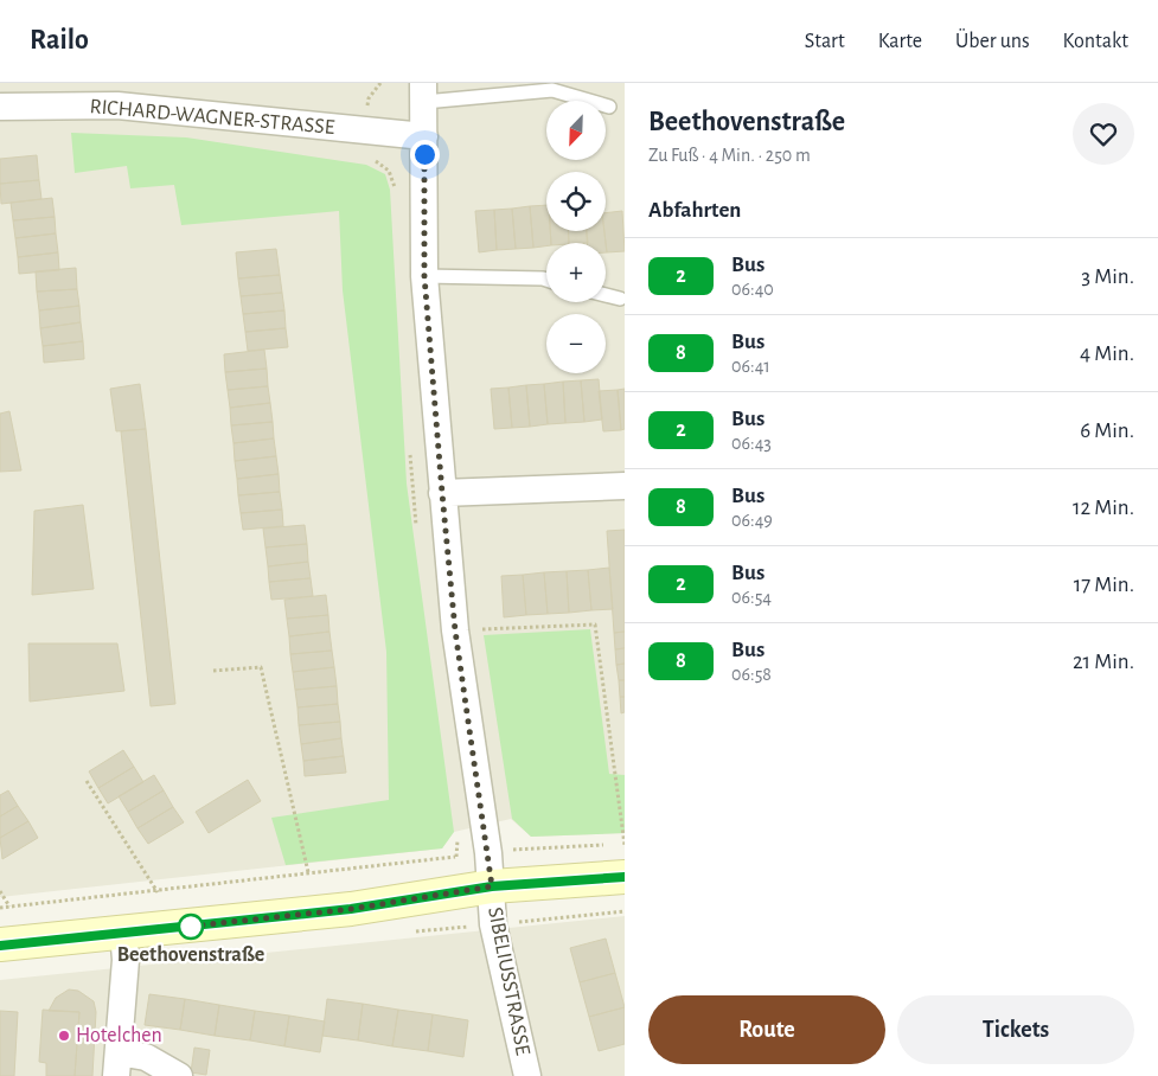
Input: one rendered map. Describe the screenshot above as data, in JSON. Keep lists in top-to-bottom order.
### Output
{
  "streets": {
    "street": ["RICHARD-WAGNER-STRASSE", "SIBELIUSSTRASSE"]
  },
  "places": ["Beethovenstraße", "Hotelchen"],
  "lines": ["bus line 2"],
  "north": "bottom left",
  "page": {
    "header": "Railo",
    "nav": [
      "Start",
      "Karte",
      "Über uns",
      "Kontakt"
    ],
    "heading": [
      ["Beethovenstraße", "Zu Fuß · 4 Min. · 250 m"],
      "Abfahrten"
    ],
    "map_buttons": ["+", "−"],
    "list": [
      {
        "mark": "2",
        "name": "Bus",
        "note": "06:40",
        "value": "3 Min."
      },
      {
        "mark": "8",
        "name": "Bus",
        "note": "06:41",
        "value": "4 Min."
      },
      {
        "mark": "2",
        "name": "Bus",
        "note": "06:43",
        "value": "6 Min."
      },
      {
        "mark": "8",
        "name": "Bus",
        "note": "06:49",
        "value": "12 Min."
      },
      {
        "mark": "2",
        "name": "Bus",
        "note": "06:54",
        "value": "17 Min."
      },
      {
        "mark": "8",
        "name": "Bus",
        "note": "06:58",
        "value": "21 Min."
      }
    ],
    "buttons": ["Route", "Tickets"]
  }
}
